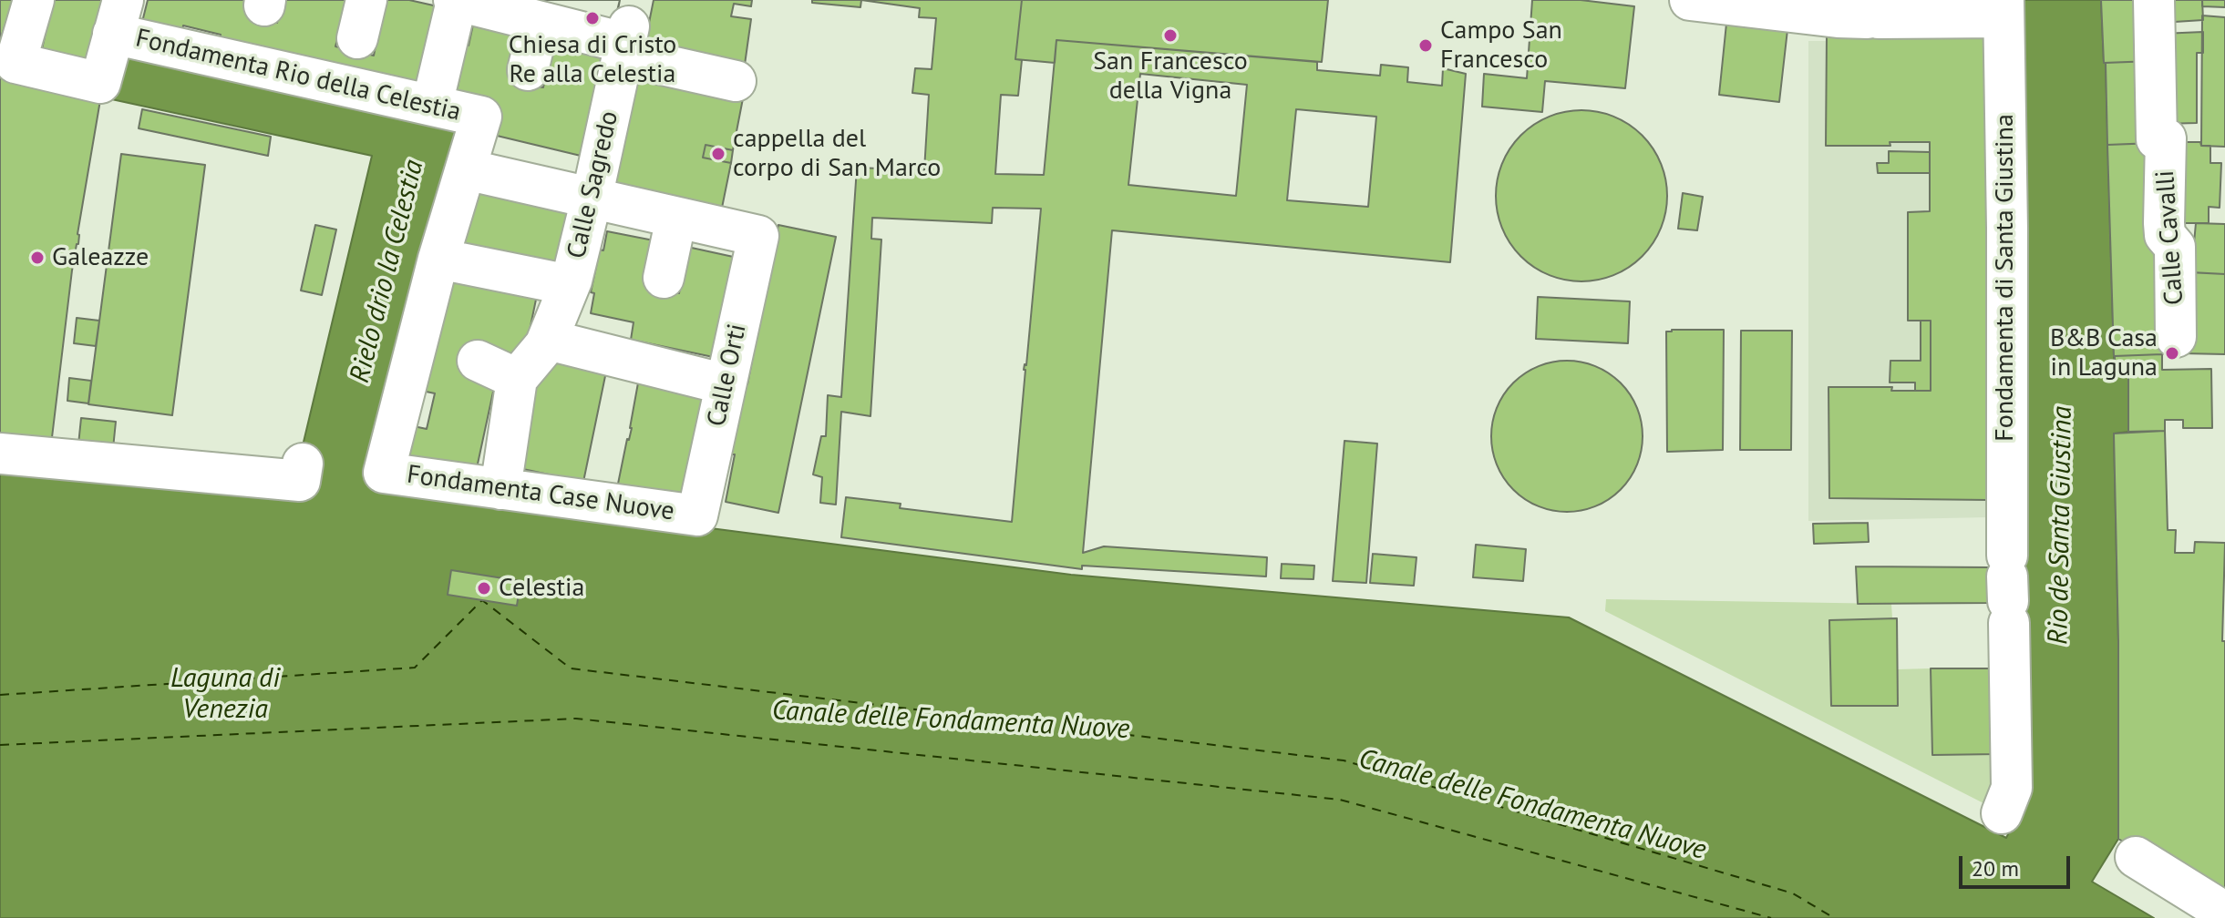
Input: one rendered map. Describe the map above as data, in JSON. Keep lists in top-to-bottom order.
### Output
{
  "streets": {
    "street": [
      "Fondamenta Rio della Celestia",
      "Calle Sagredo",
      "Calle Cavalli",
      "Fondamenta di Santa Giustina",
      "Calle Orti",
      "Fondamenta Case Nuove"
    ]
  },
  "crossings": [
    ["Fondamenta Rio della Celestia", "Fondamenta Case Nuove"],
    ["Calle Sagredo", "Fondamenta Case Nuove"],
    ["Calle Orti", "Fondamenta Case Nuove"]
  ],
  "water": [
    "Rielo drio la Celestia",
    "Rio de Santa Giustina",
    "Laguna di Venezia",
    "Canale delle Fondamenta Nuove"
  ],
  "places": [
    "Chiesa di Cristo Re alla Celestia",
    "San Francesco della Vigna",
    "Campo San Francesco",
    "cappella del corpo di San Marco",
    "Galeazze",
    "B&B Casa in Laguna",
    "Celestia"
  ],
  "scale_bar": "20 m"
}
